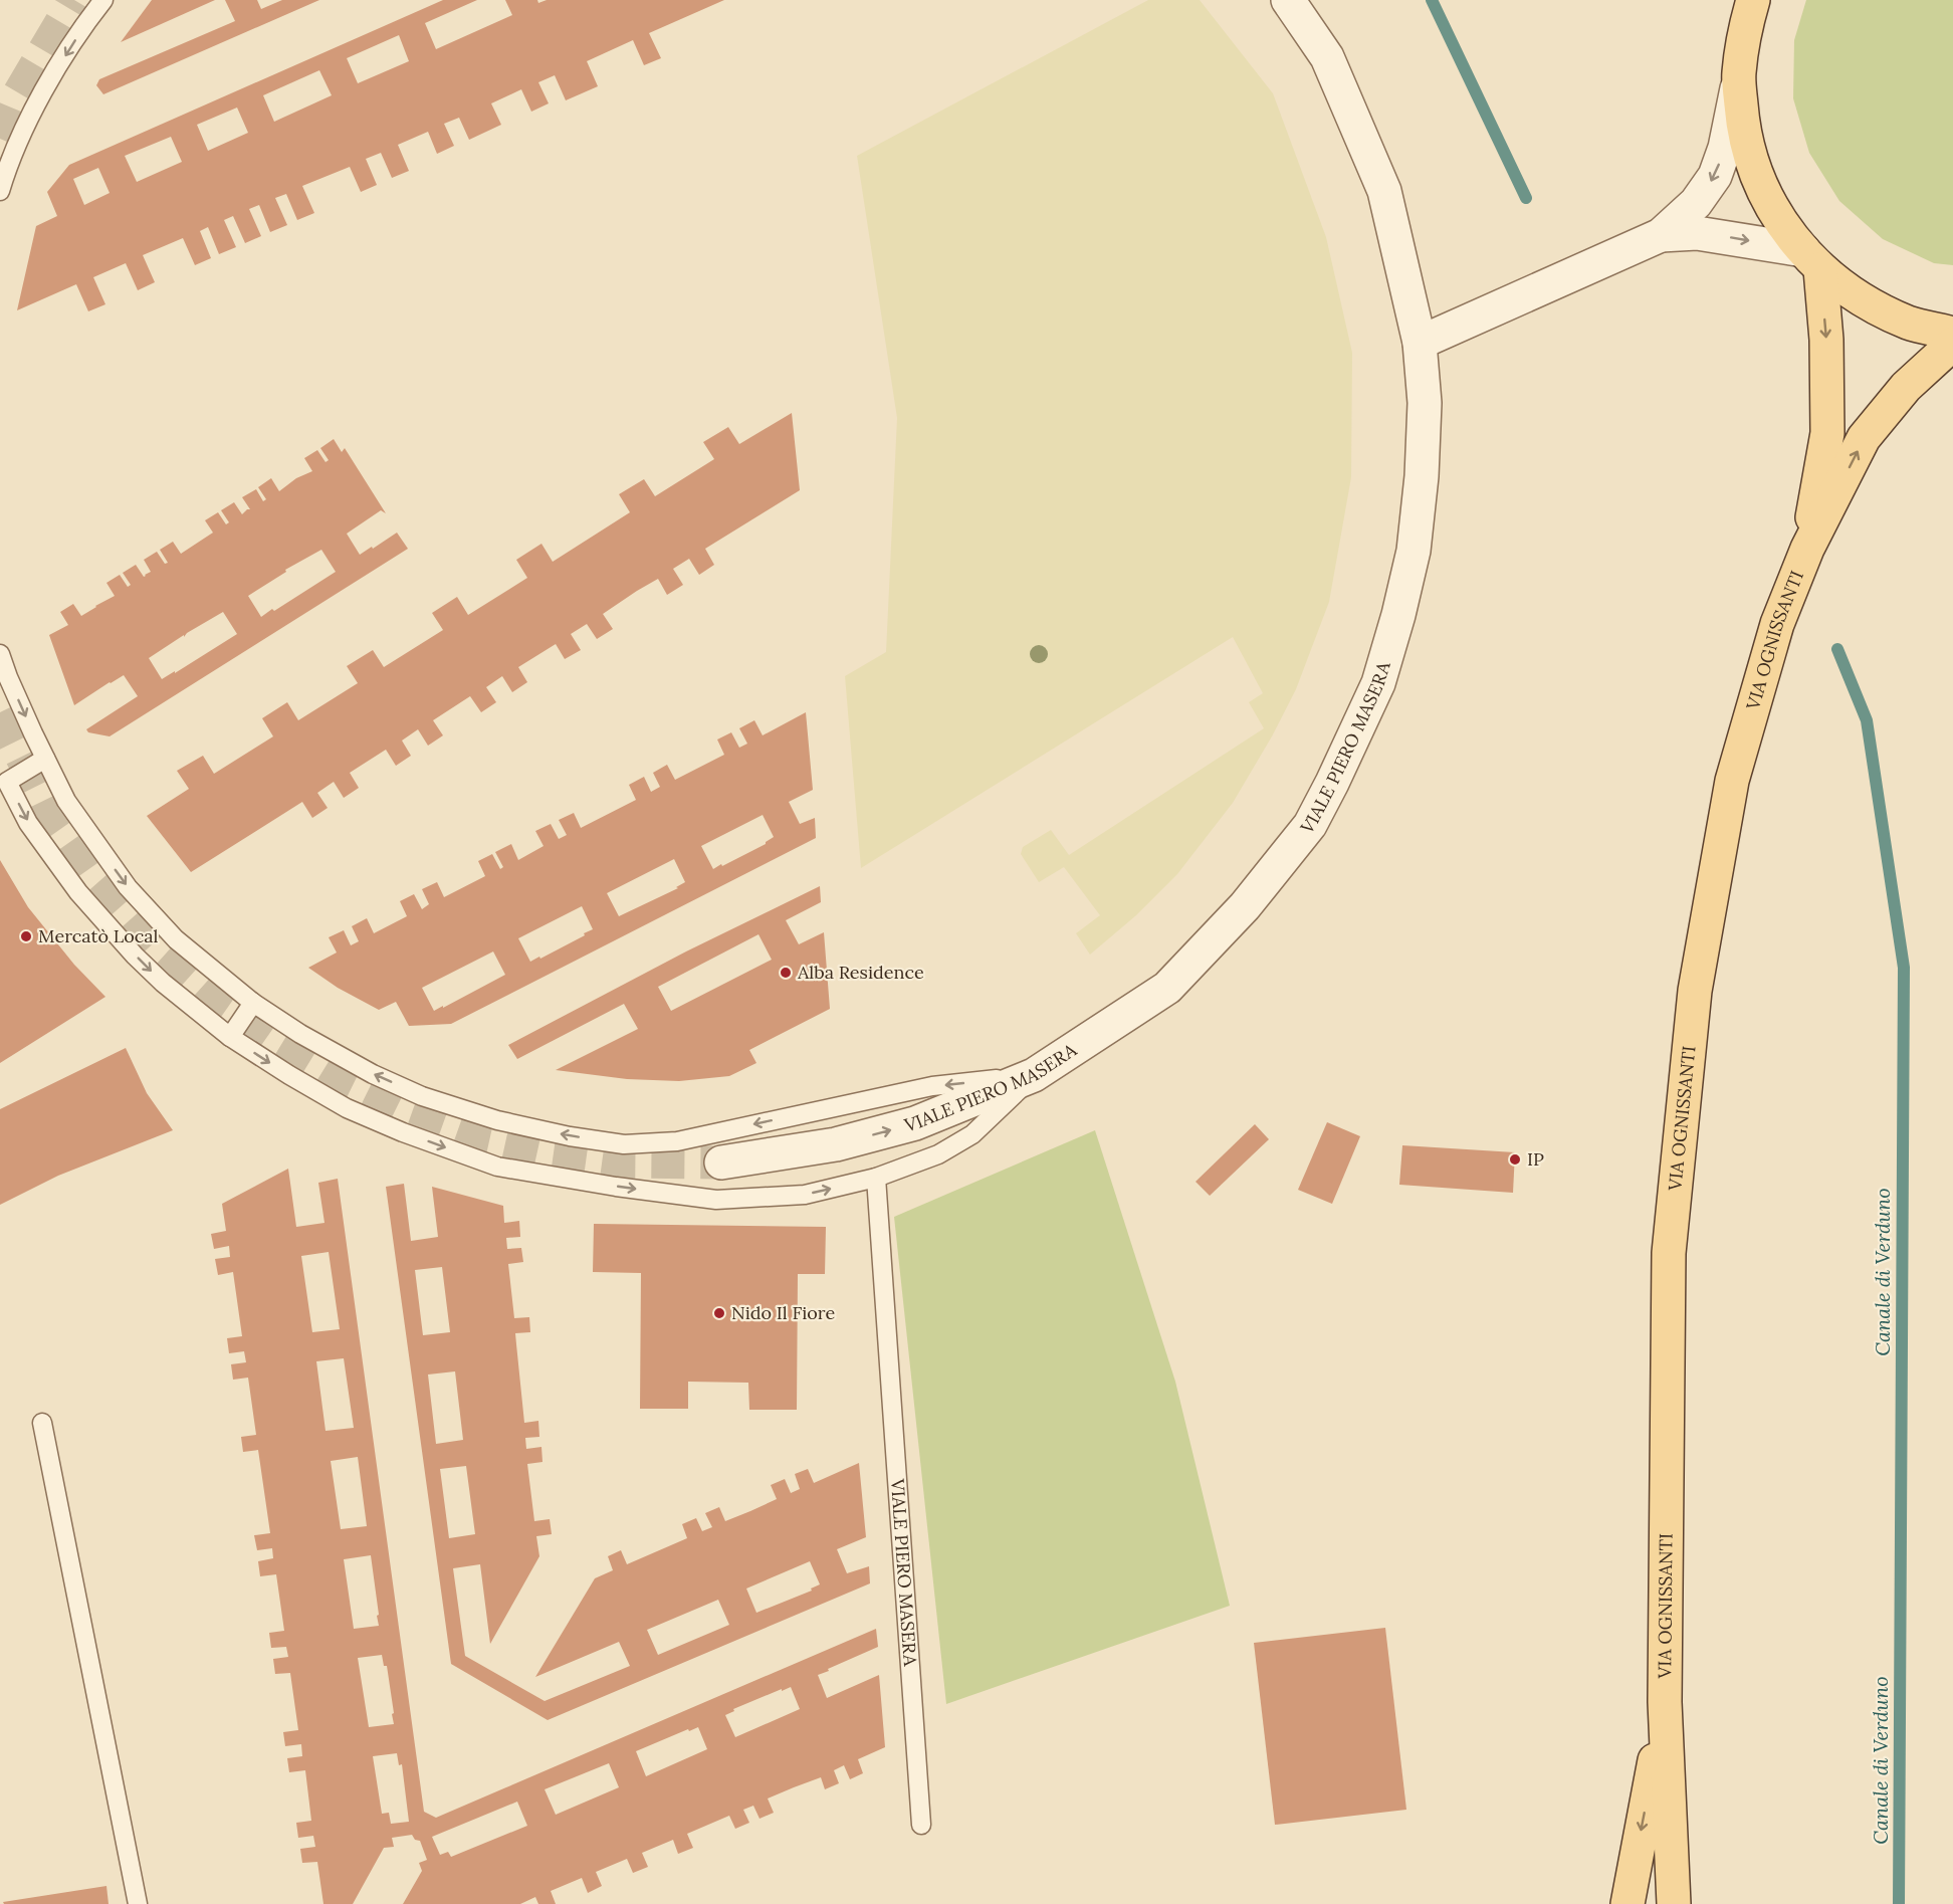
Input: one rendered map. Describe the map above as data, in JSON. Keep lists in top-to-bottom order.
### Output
{
  "streets": {
    "main road": ["VIA OGNISSANTI"],
    "street": ["VIALE PIERO MASERA"]
  },
  "water": ["Canale di Verduno"],
  "places": [
    "Mercatò Local",
    "Alba Residence",
    "IP",
    "Nido Il Fiore"
  ]
}
